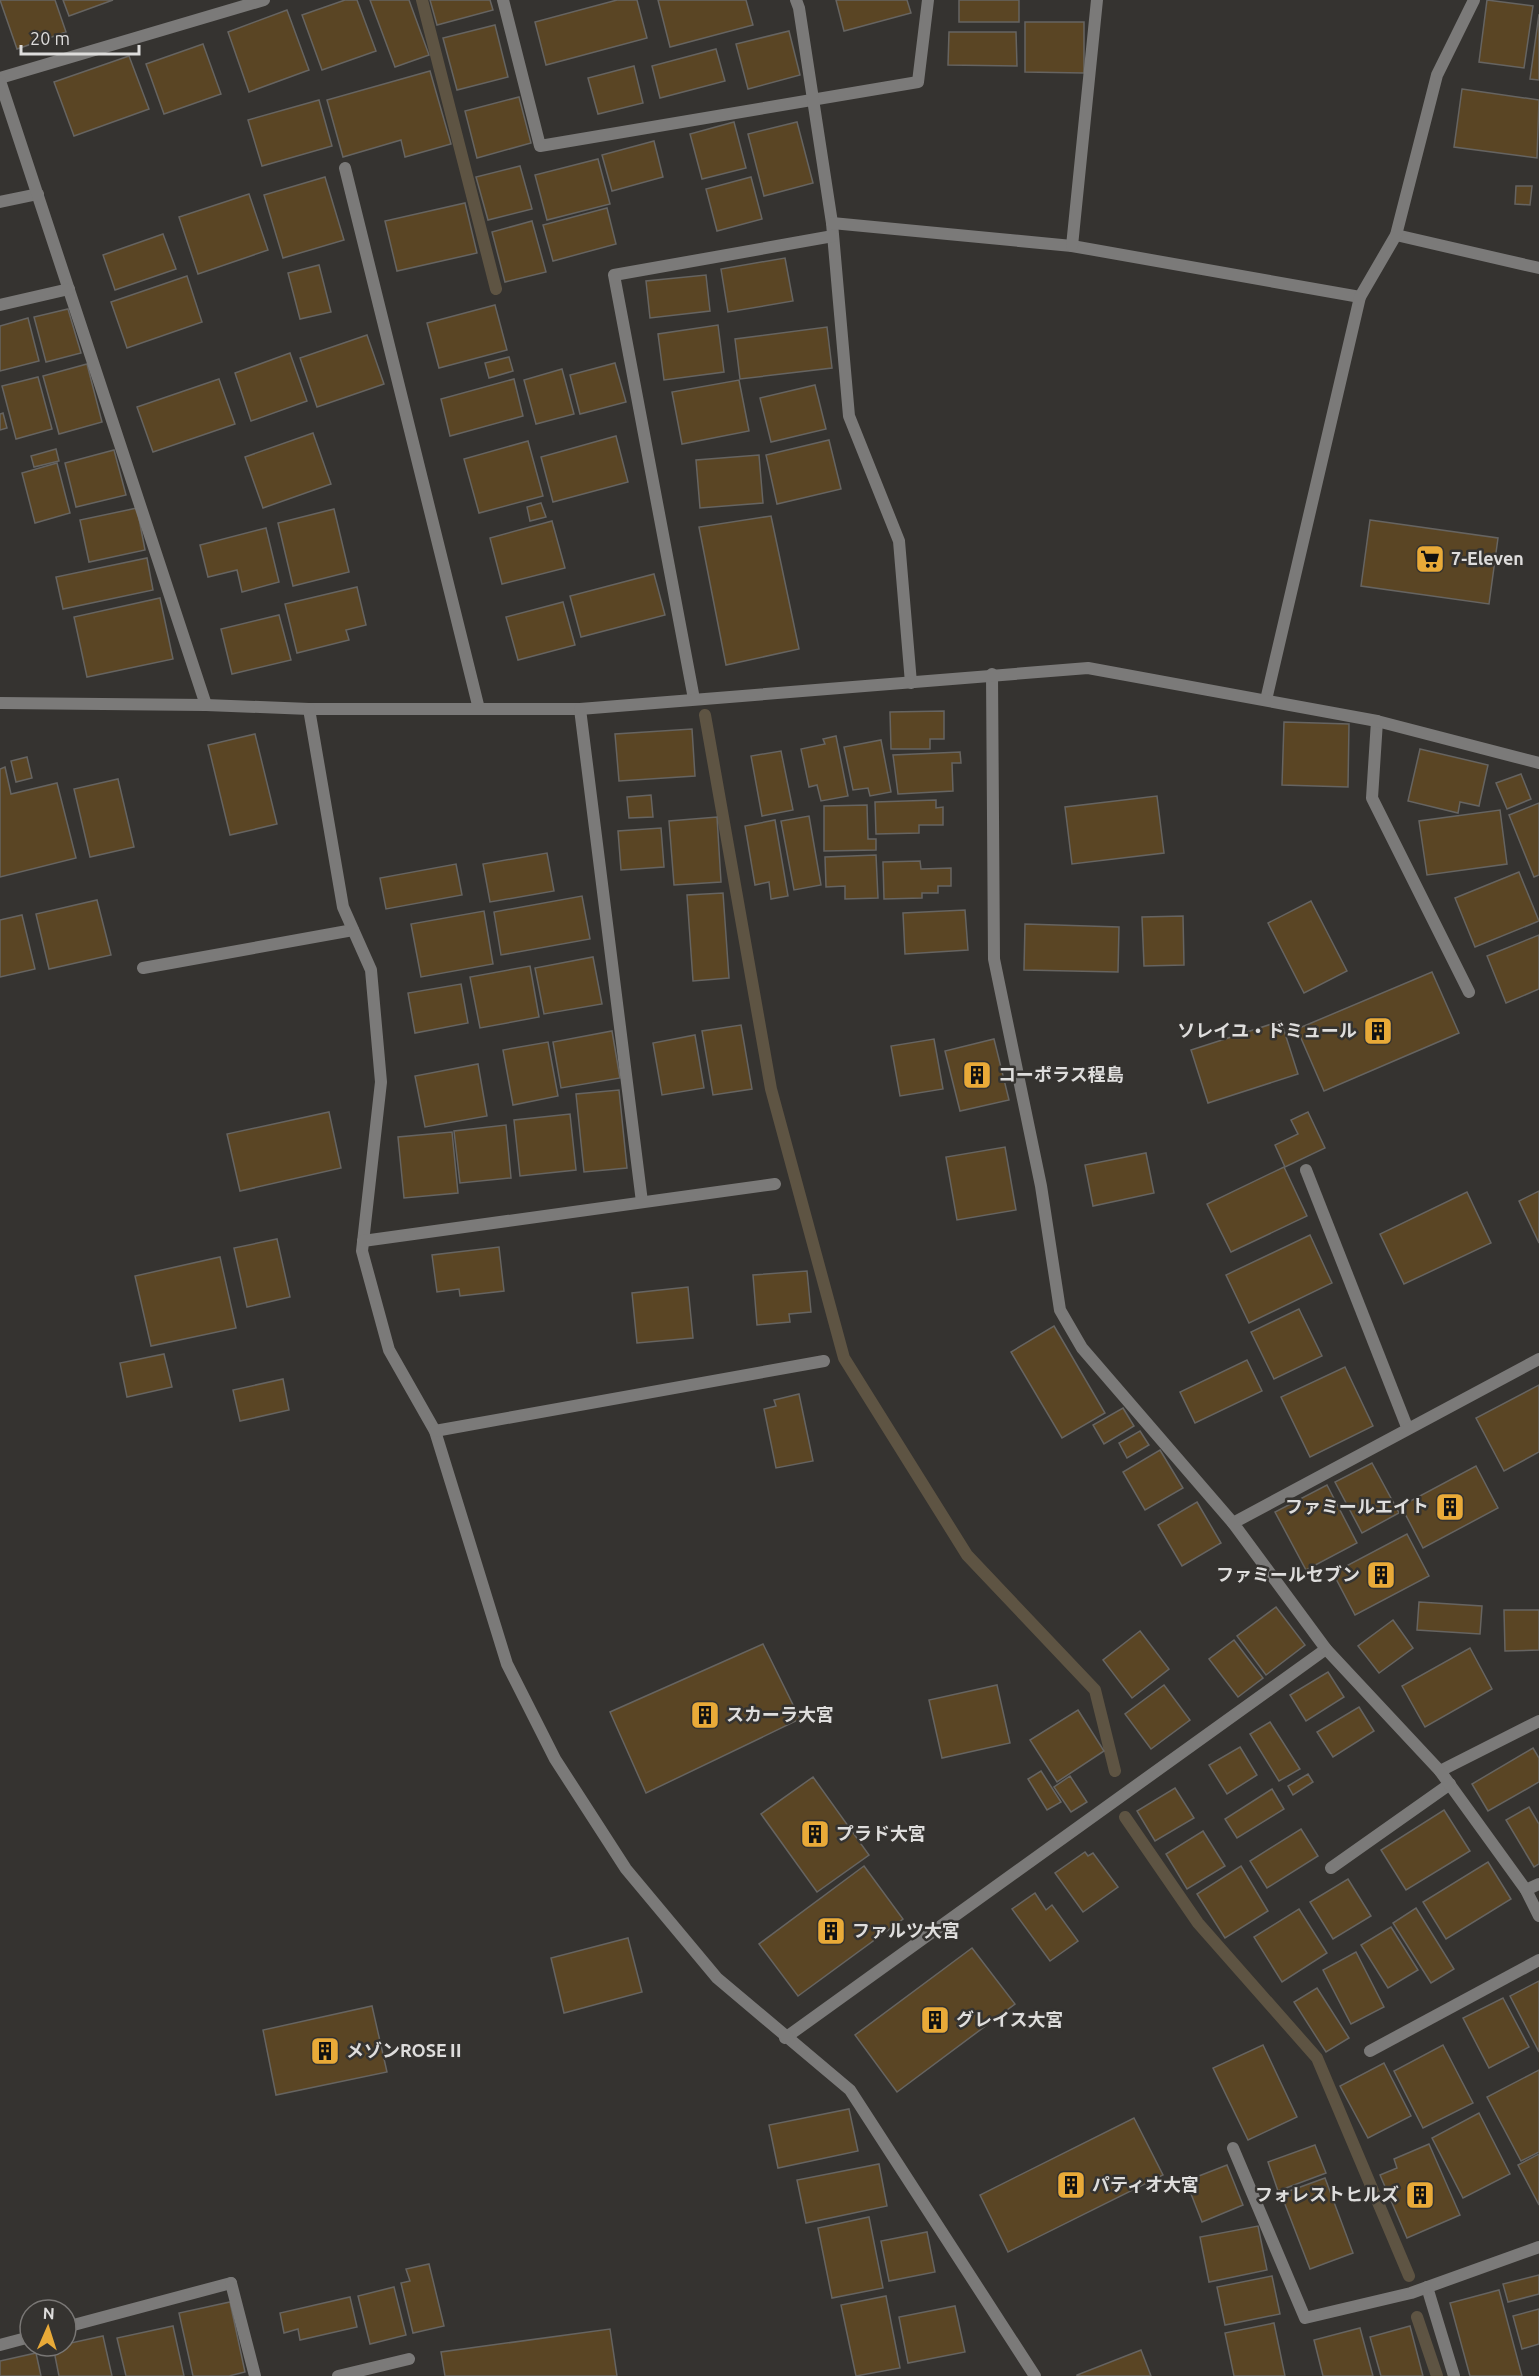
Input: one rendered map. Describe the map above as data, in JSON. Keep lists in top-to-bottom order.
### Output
{
  "places": {
    "supermarket": ["7-Eleven"],
    "building": [
      "ソレイユ・ドミュール",
      "コーポラス程島",
      "ファミールエイト",
      "ファミールセブン",
      "スカーラ大宮",
      "プラド大宮",
      "ファルツ大宮",
      "グレイス大宮",
      "メゾンROSEⅡ",
      "パティオ大宮",
      "フォレストヒルズ"
    ]
  },
  "scale_bar": "20 m",
  "north": "top"
}
